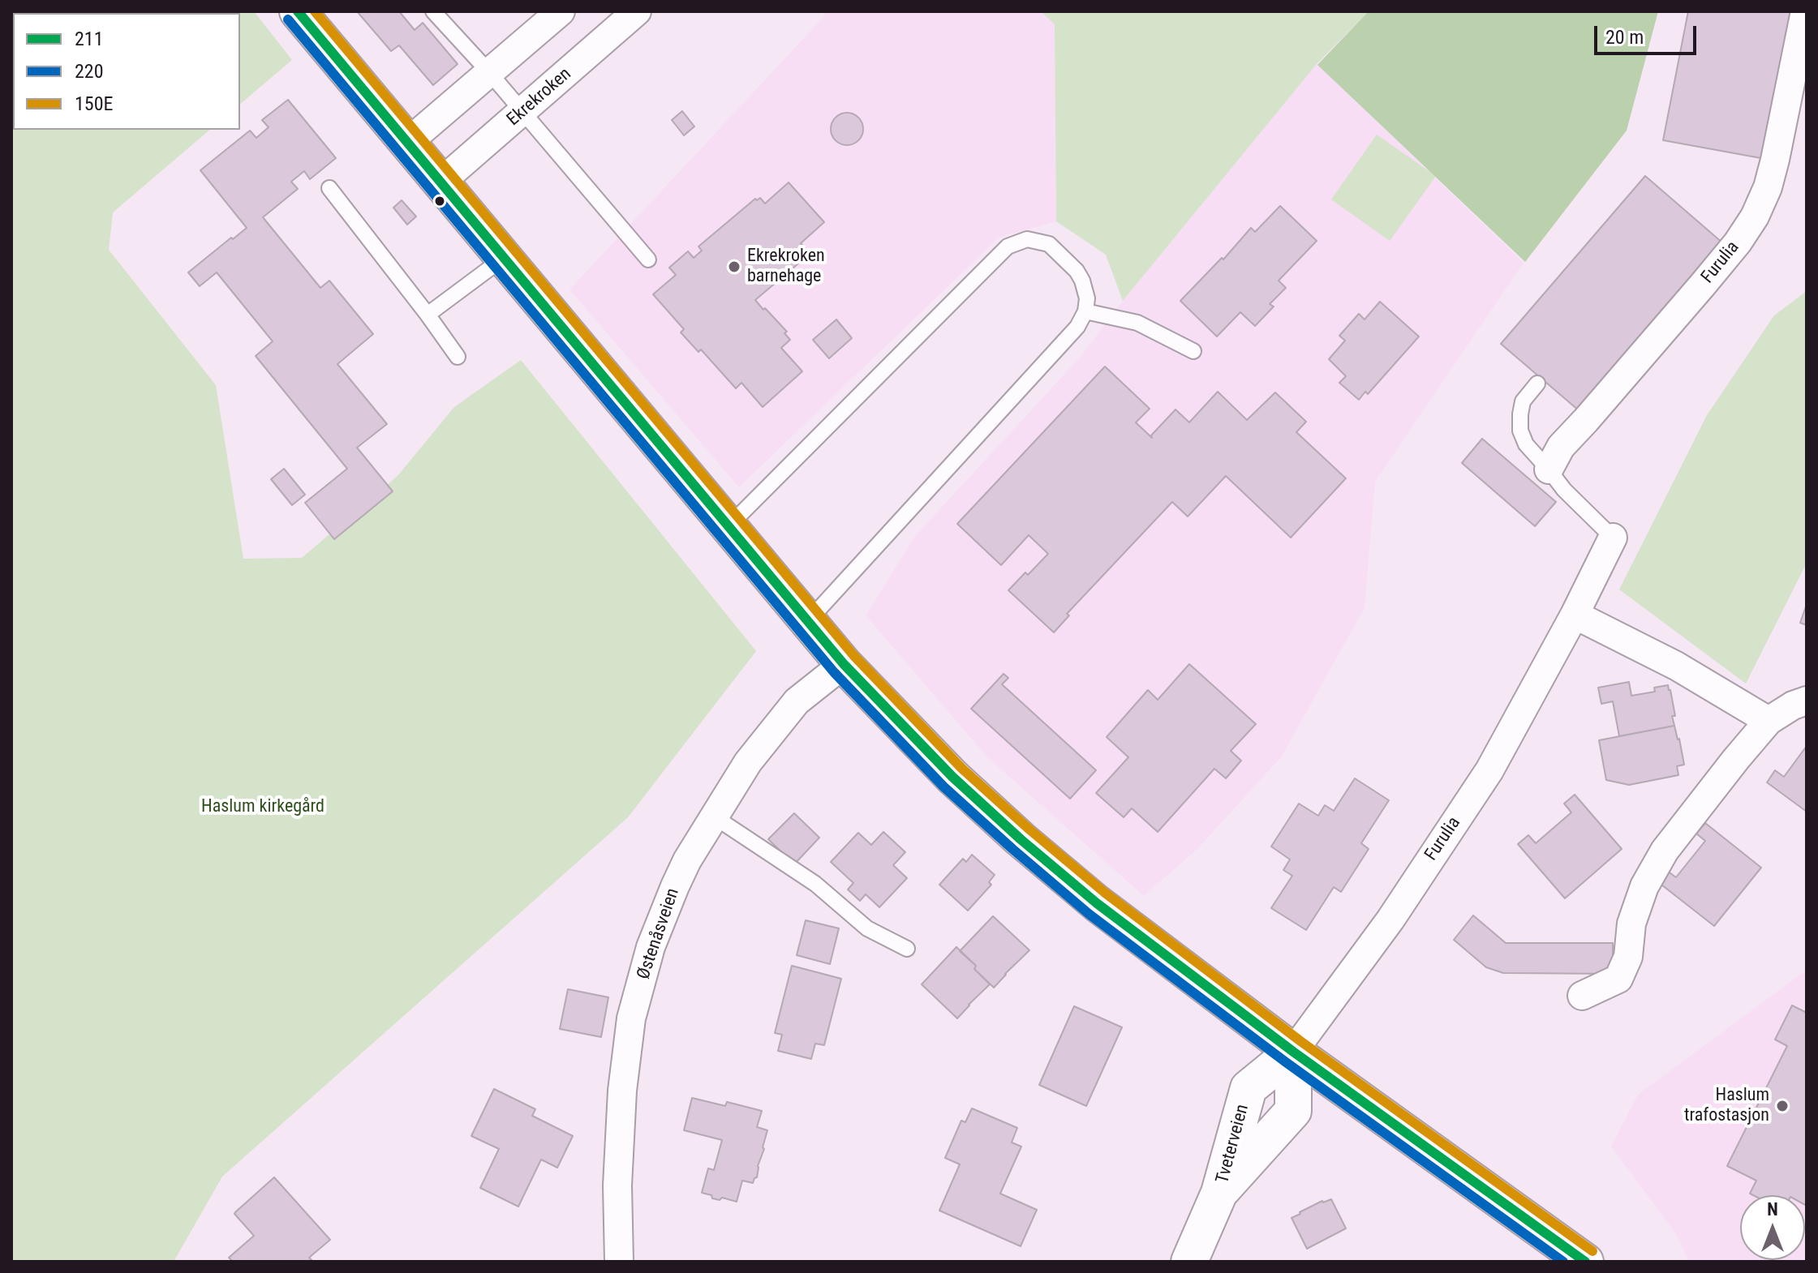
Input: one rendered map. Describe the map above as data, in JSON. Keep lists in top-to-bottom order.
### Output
{
  "streets": {
    "main road": ["Tveterveien"],
    "street": ["Ekrekroken", "Furulia", "Østenåsveien"]
  },
  "crossings": [
    ["Furulia", "Tveterveien"]
  ],
  "parks": ["Haslum kirkegård"],
  "places": ["Ekrekroken barnehage", "Haslum trafostasjon"],
  "lines": ["transit line 211", "transit line 150E", "transit line 220"],
  "legend": ["211", "220", "150E"],
  "scale_bar": "20 m",
  "north": "top"
}
